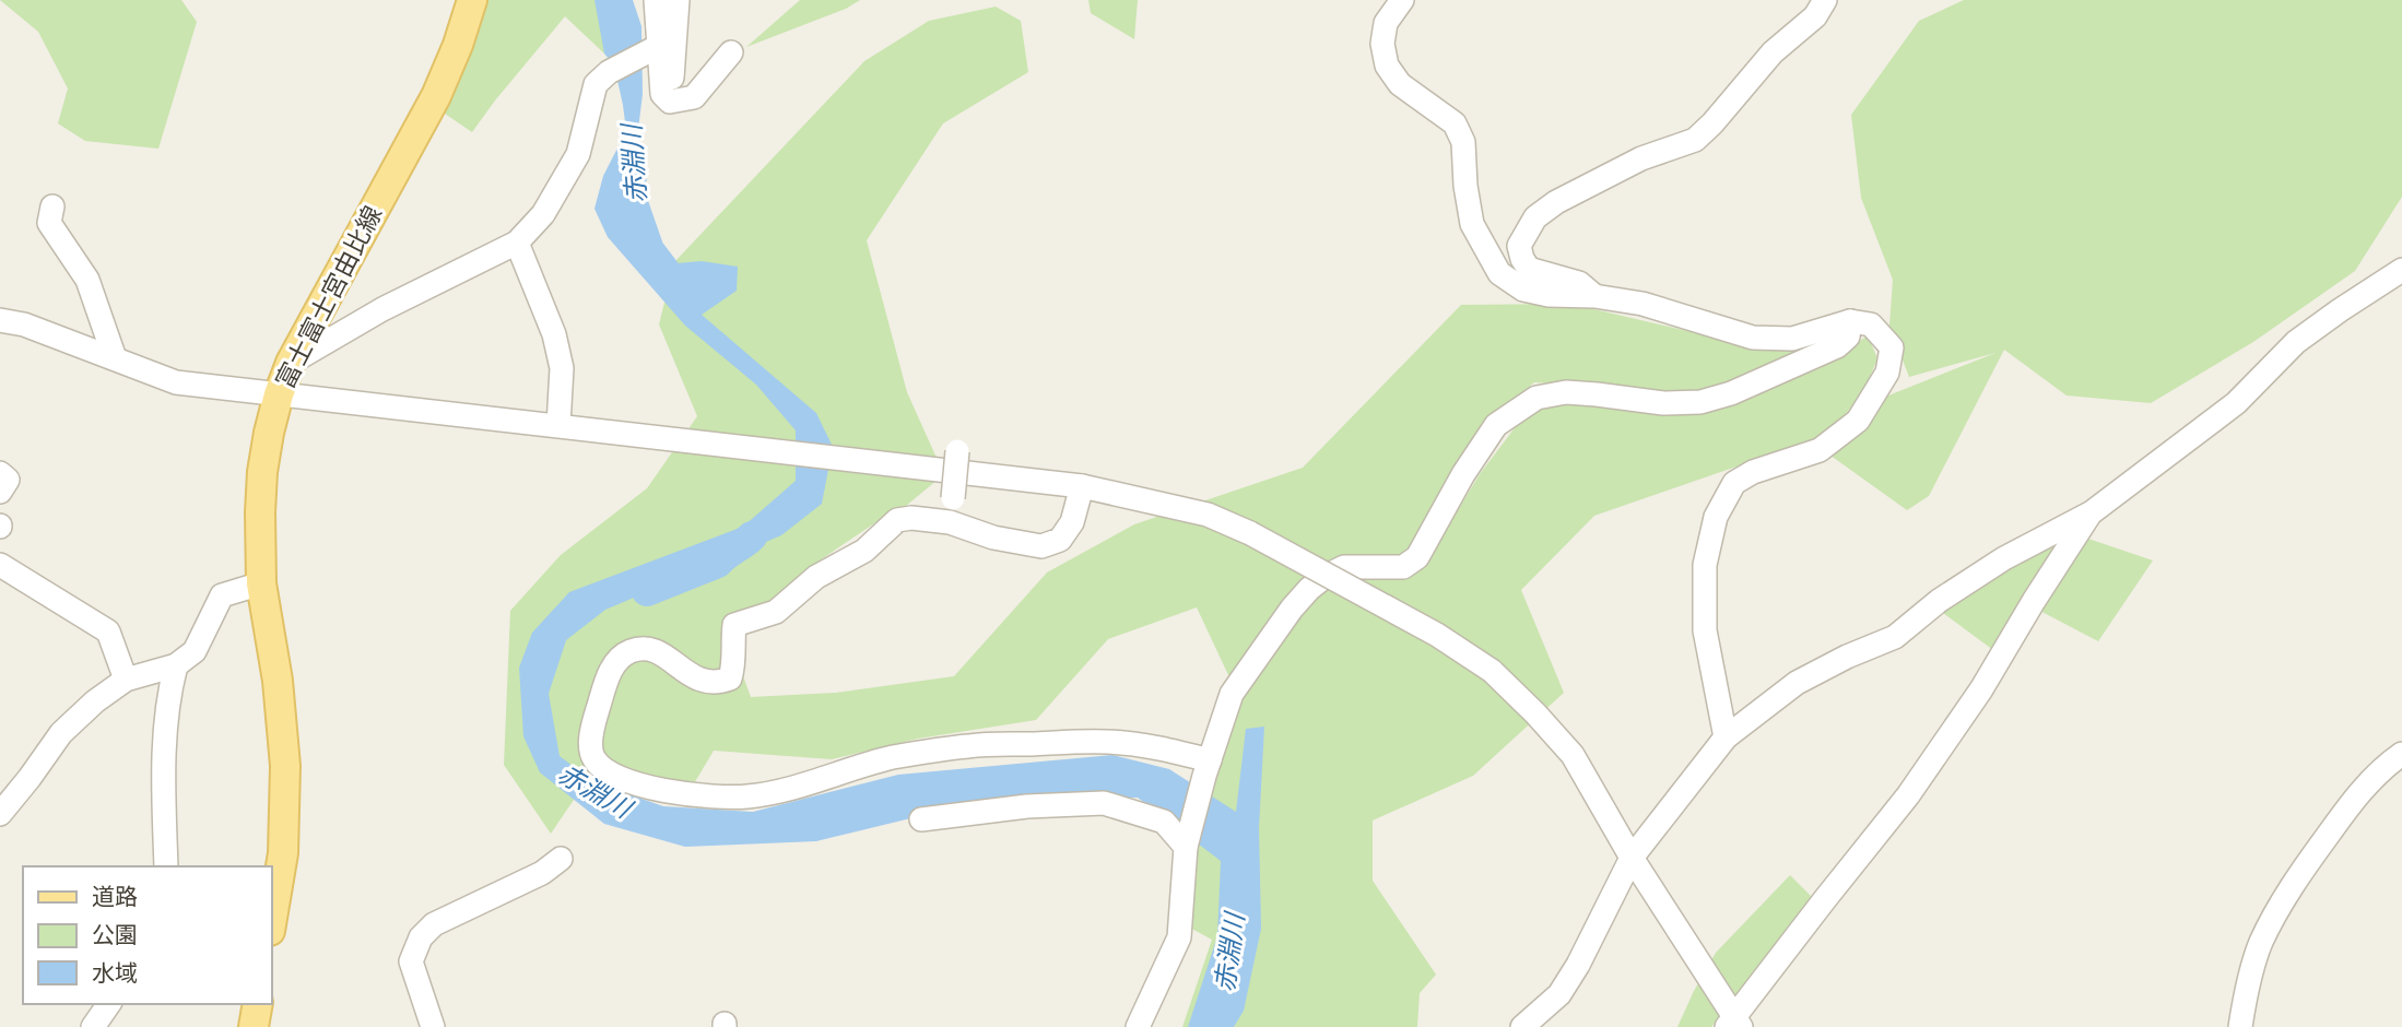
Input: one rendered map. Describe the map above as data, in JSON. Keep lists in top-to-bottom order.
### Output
{
  "streets": {
    "main road": ["富士富士宮由比線"]
  },
  "water": ["赤淵川"],
  "legend": ["道路", "公園", "水域"]
}
